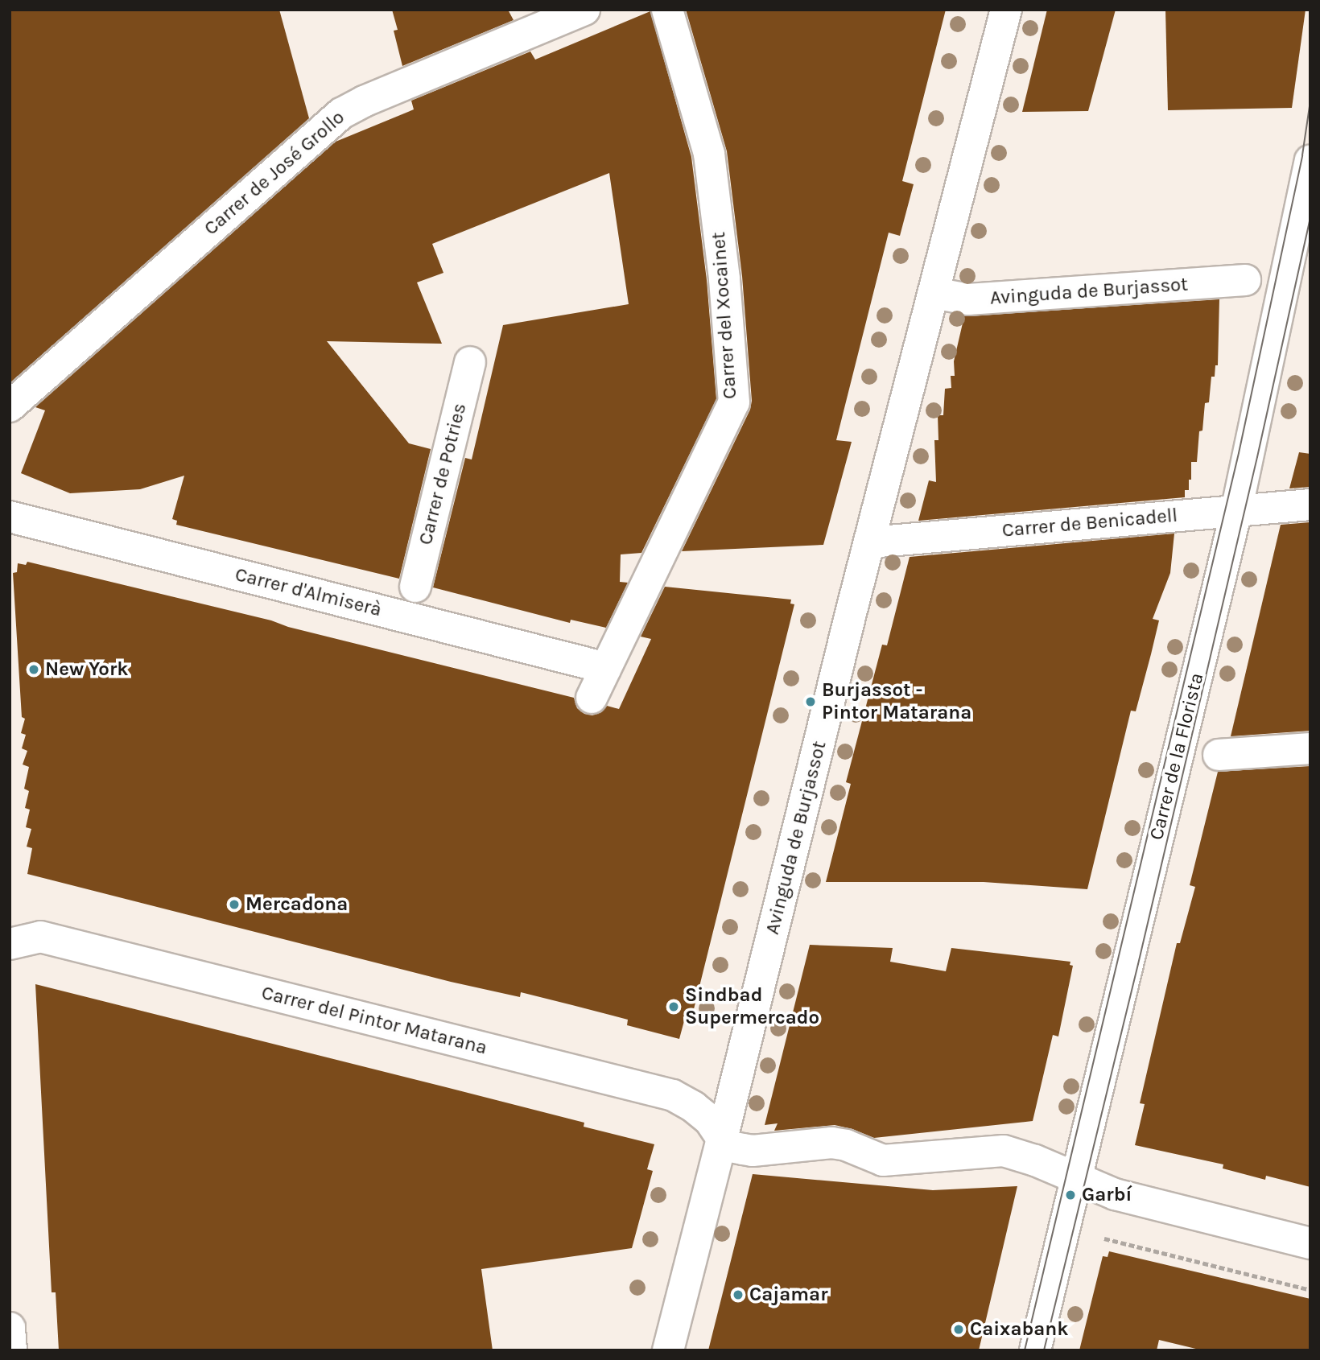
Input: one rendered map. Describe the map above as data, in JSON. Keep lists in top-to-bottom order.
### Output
{
  "streets": {
    "street": [
      "Carrer de José Grollo",
      "Avinguda de Burjassot",
      "Carrer del Xocainet",
      "Carrer de Potries",
      "Carrer de Benicadell",
      "Carrer d'Almiserà",
      "Carrer de la Florista",
      "Carrer del Pintor Matarana"
    ]
  },
  "crossings": [
    ["Avinguda de Burjassot", "Carrer de Benicadell"],
    ["Avinguda de Burjassot", "Carrer del Pintor Matarana"],
    ["Carrer del Xocainet", "Carrer d'Almiserà"],
    ["Carrer de Benicadell", "Carrer de la Florista"]
  ],
  "places": [
    "New York",
    "Burjassot - Pintor Matarana",
    "Mercadona",
    "Sindbad Supermercado",
    "Garbí",
    "Cajamar",
    "Caixabank"
  ]
}
